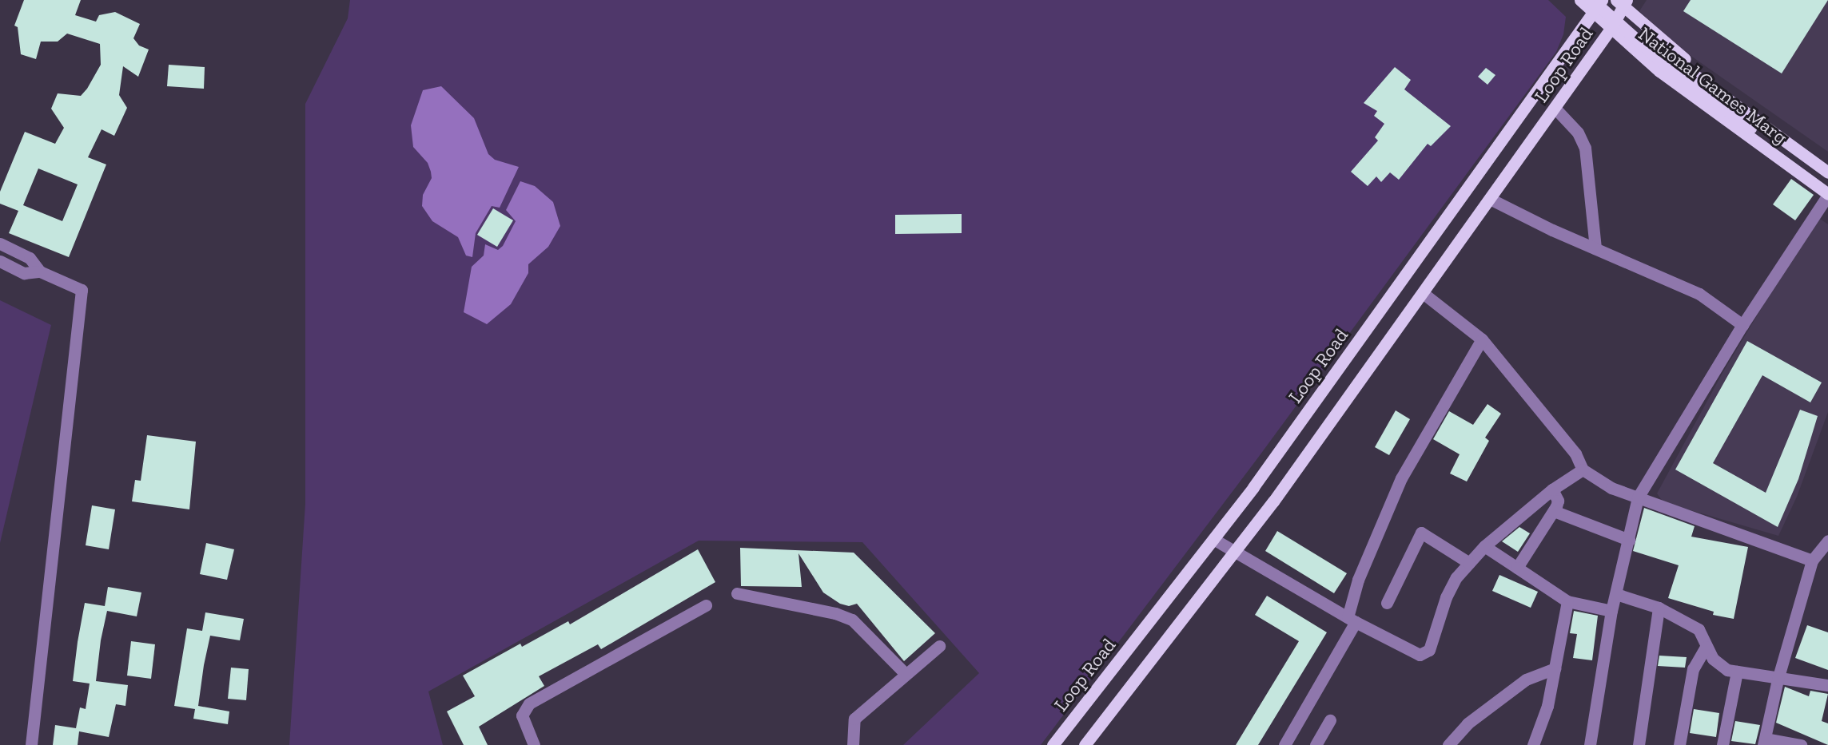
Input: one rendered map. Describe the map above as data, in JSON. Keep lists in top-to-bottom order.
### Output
{
  "streets": {
    "main road": ["Loop Road", "National Games Marg"]
  },
  "crossings": [
    ["Loop Road", "National Games Marg"]
  ]
}
